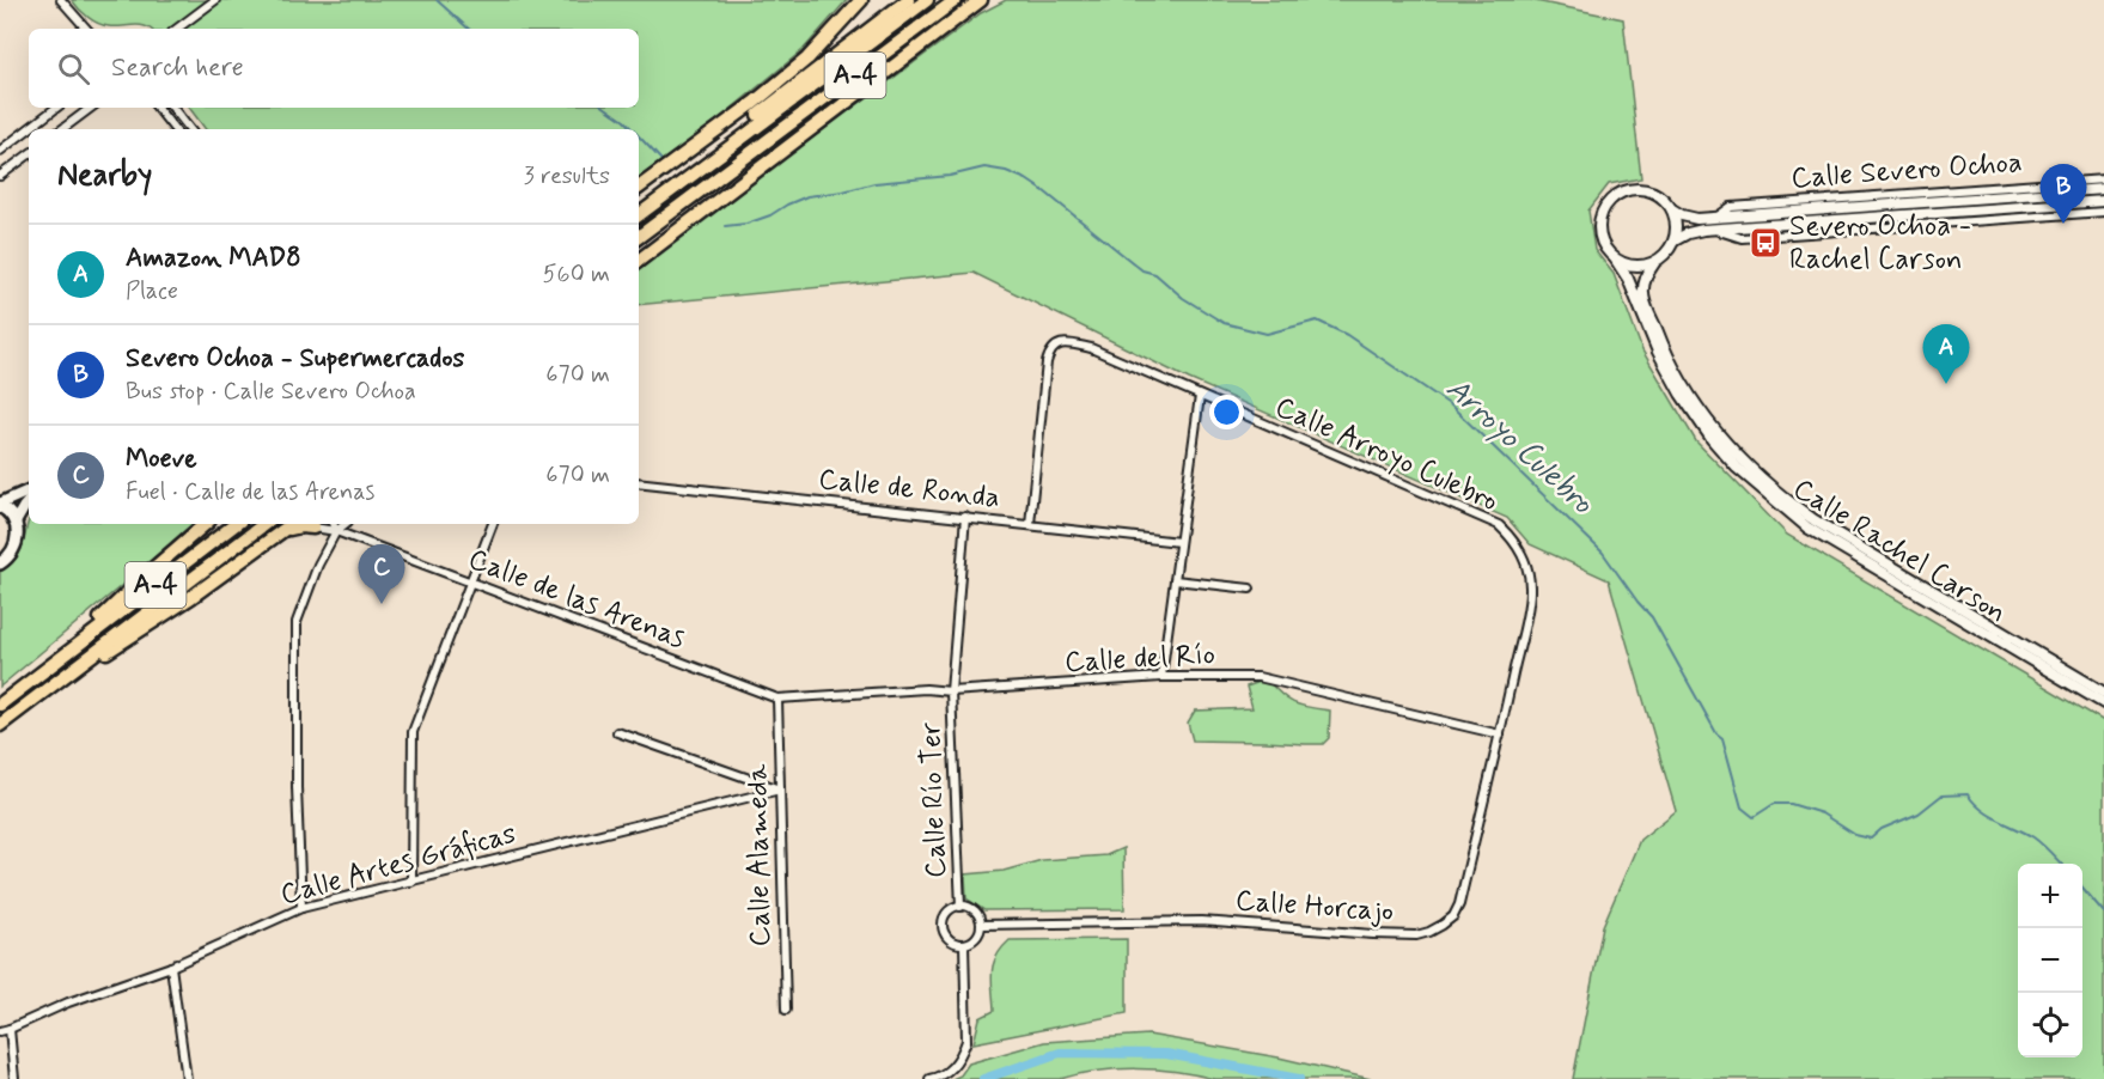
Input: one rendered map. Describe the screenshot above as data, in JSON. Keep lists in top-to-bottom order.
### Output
{
  "streets": {
    "highway": ["A-4"],
    "street": [
      "Calle Severo Ochoa",
      "Calle Arroyo Culebro",
      "Calle de Ronda",
      "Calle Rachel Carson",
      "Calle de las Arenas",
      "Calle del Río",
      "Calle Río Ter",
      "Calle Alameda",
      "Calle Artes Gráficas",
      "Calle Horcajo"
    ]
  },
  "crossings": [
    ["Calle Severo Ochoa", "Calle Rachel Carson"],
    ["Calle Arroyo Culebro", "Calle de Ronda"],
    ["Calle Arroyo Culebro", "Calle del Río"],
    ["Calle Arroyo Culebro", "Calle Horcajo"],
    ["Calle de Ronda", "Calle Río Ter"],
    ["Calle de las Arenas", "Calle del Río"],
    ["Calle de las Arenas", "Calle Alameda"],
    ["Calle del Río", "Calle Río Ter"],
    ["Calle del Río", "Calle Alameda"],
    ["Calle del Río", "Calle Horcajo"],
    ["Calle Río Ter", "Calle Horcajo"],
    ["Calle Alameda", "Calle Artes Gráficas"]
  ],
  "water": ["Arroyo Culebro"],
  "places": {
    "bus stop": ["Severo Ochoa - Rachel Carson"]
  },
  "page": {
    "search": "Search here",
    "heading": ["Nearby", "3 results"],
    "pins": ["B", "A", "C"],
    "list": [
      {
        "mark": "A",
        "name": "Amazon MAD8",
        "note": "Place",
        "value": "560 m"
      },
      {
        "mark": "B",
        "name": "Severo Ochoa - Supermercados",
        "note": "Bus stop · Calle Severo Ochoa",
        "value": "670 m"
      },
      {
        "mark": "C",
        "name": "Moeve",
        "note": "Fuel · Calle de las Arenas",
        "value": "670 m"
      }
    ],
    "map_buttons": ["+", "−"]
  }
}
